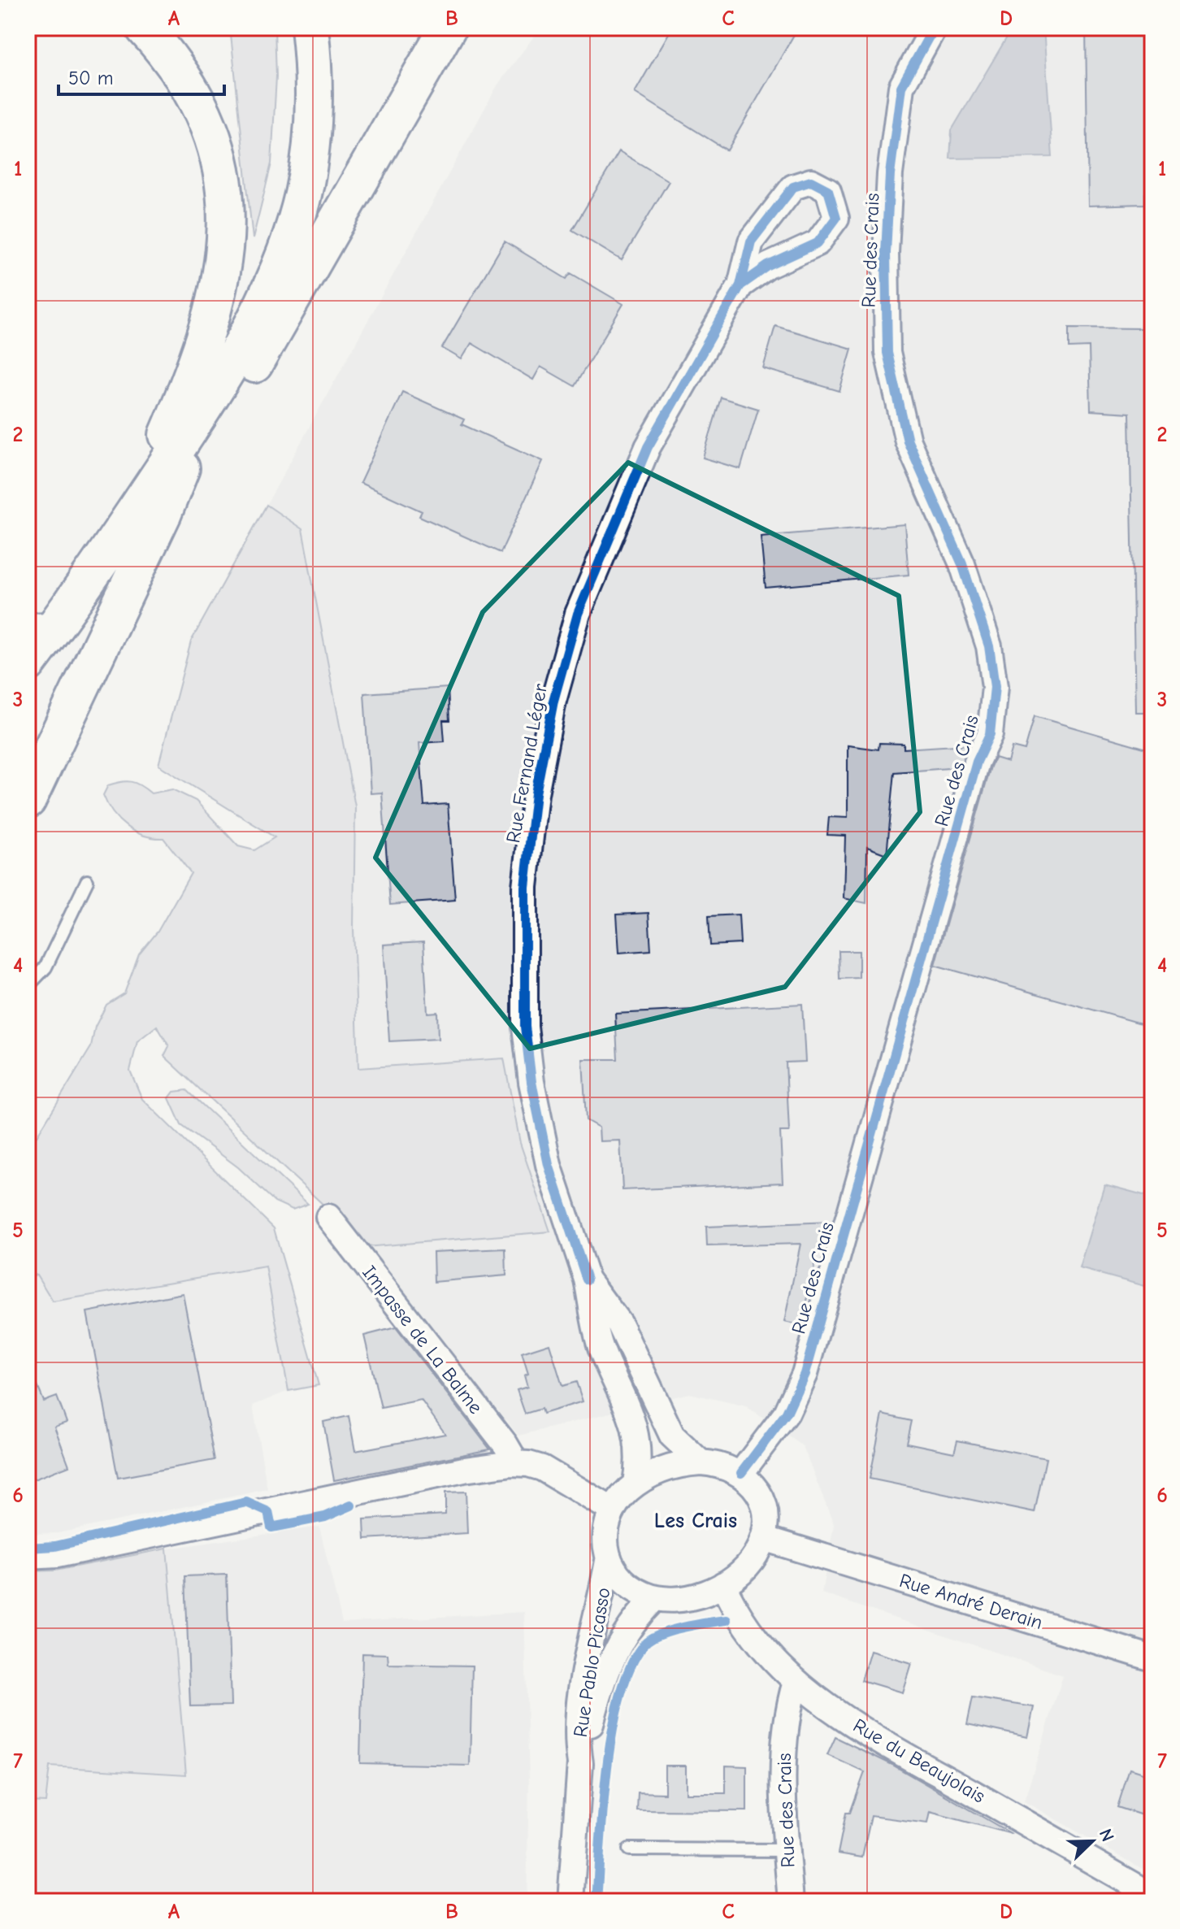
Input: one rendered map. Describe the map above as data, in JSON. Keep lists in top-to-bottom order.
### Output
{
  "streets": {
    "street": [
      "Rue des Crais",
      "Rue Fernand Léger",
      "Impasse de La Balme",
      "Rue André Derain",
      "Rue Pablo Picasso",
      "Rue du Beaujolais"
    ]
  },
  "crossings": [
    ["Rue des Crais", "Rue Fernand Léger"],
    ["Rue des Crais", "Rue André Derain"],
    ["Rue des Crais", "Rue Pablo Picasso"],
    ["Rue des Crais", "Rue du Beaujolais"],
    ["Rue Fernand Léger", "Rue André Derain"],
    ["Rue Fernand Léger", "Rue Pablo Picasso"],
    ["Rue Fernand Léger", "Rue du Beaujolais"],
    ["Rue André Derain", "Rue Pablo Picasso"],
    ["Rue André Derain", "Rue du Beaujolais"],
    ["Rue Pablo Picasso", "Rue du Beaujolais"]
  ],
  "districts": ["Les Crais"],
  "scale_bar": "50 m",
  "north": "top right",
  "grid": {
    "columns": [
      "A",
      "B",
      "C",
      "D"
    ],
    "rows": [
      "1",
      "2",
      "3",
      "4",
      "5",
      "6",
      "7"
    ]
  }
}
